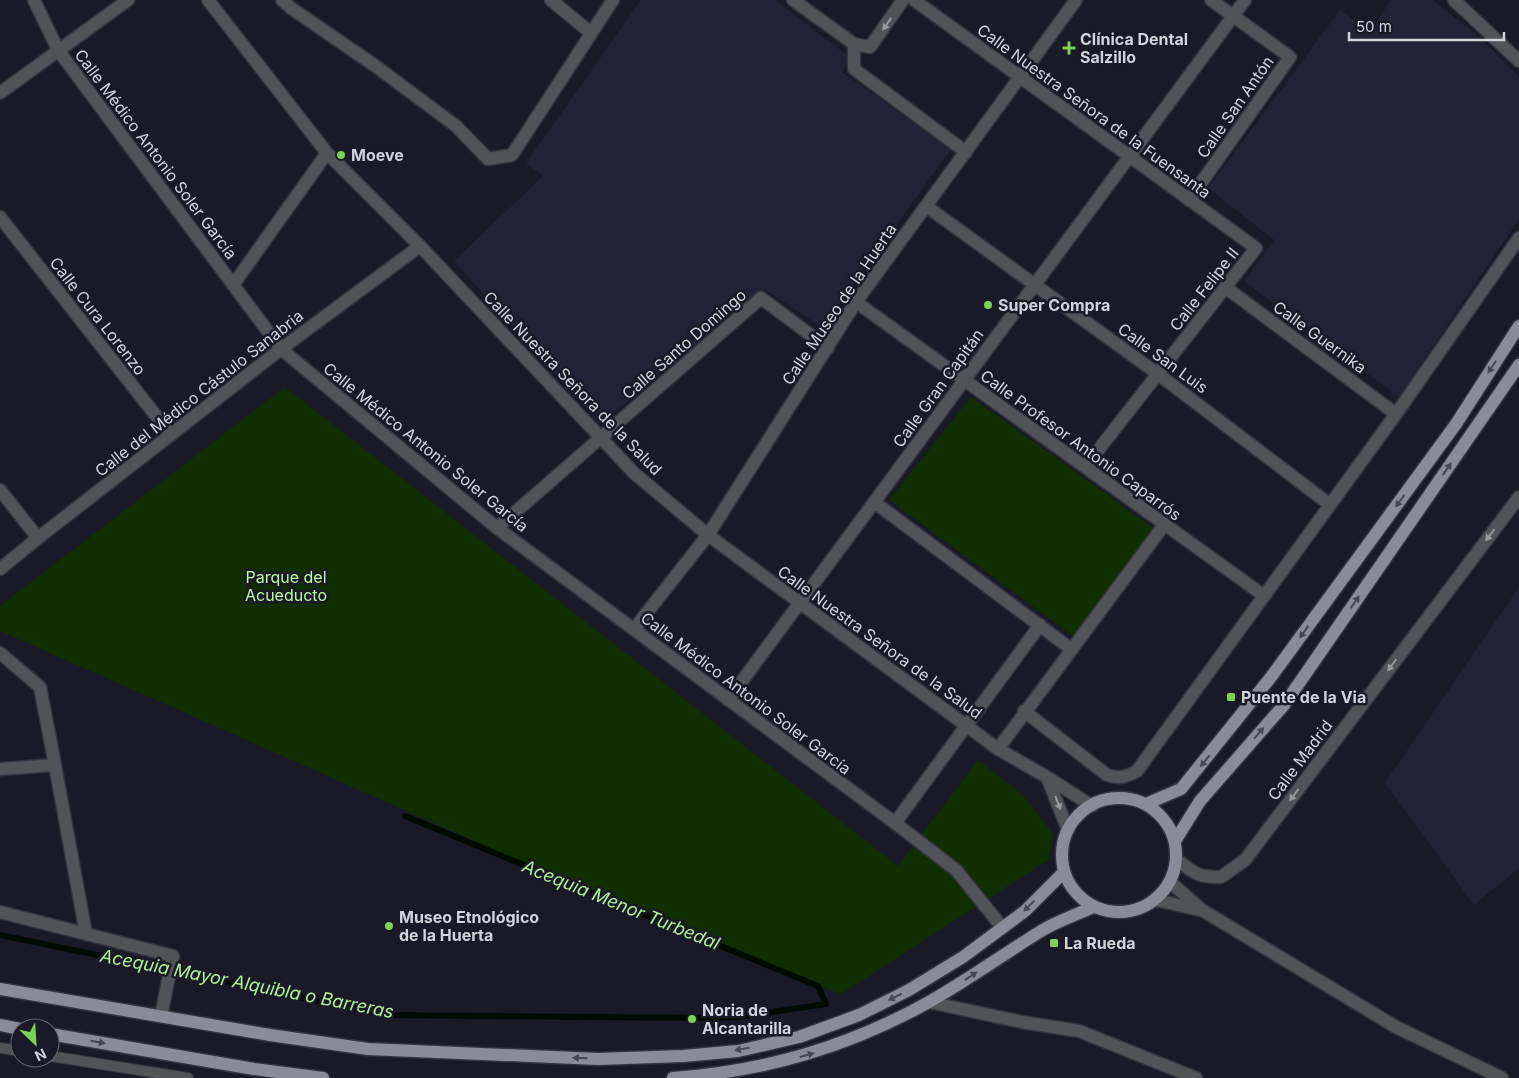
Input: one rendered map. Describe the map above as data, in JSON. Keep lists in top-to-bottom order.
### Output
{
  "streets": {
    "street": [
      "Calle San Antón",
      "Calle Nuestra Señora de la Fuensanta",
      "Calle Médico Antonio Soler García",
      "Calle Felipe II",
      "Calle Museo de la Huerta",
      "Calle Cura Lorenzo",
      "Calle Guernika",
      "Calle Santo Domingo",
      "Calle San Luis",
      "Calle Nuestra Señora de la Salud",
      "Calle Gran Capitán",
      "Calle del Médico Cástulo Sanabria",
      "Calle Profesor Antonio Caparrós",
      "Calle Madrid"
    ]
  },
  "crossings": [
    ["Calle San Antón", "Calle Nuestra Señora de la Fuensanta"],
    ["Calle San Antón", "Calle Gran Capitán"],
    ["Calle Nuestra Señora de la Fuensanta", "Calle Felipe II"],
    ["Calle Nuestra Señora de la Fuensanta", "Calle Museo de la Huerta"],
    ["Calle Nuestra Señora de la Fuensanta", "Calle Gran Capitán"],
    ["Calle Médico Antonio Soler García", "Calle Museo de la Huerta"],
    ["Calle Médico Antonio Soler García", "Calle Santo Domingo"],
    ["Calle Médico Antonio Soler García", "Calle Gran Capitán"],
    ["Calle Médico Antonio Soler García", "Calle del Médico Cástulo Sanabria"],
    ["Calle Felipe II", "Calle Guernika"],
    ["Calle Felipe II", "Calle San Luis"],
    ["Calle Felipe II", "Calle Profesor Antonio Caparrós"],
    ["Calle Museo de la Huerta", "Calle Santo Domingo"],
    ["Calle Museo de la Huerta", "Calle San Luis"],
    ["Calle Museo de la Huerta", "Calle Nuestra Señora de la Salud"],
    ["Calle Museo de la Huerta", "Calle Profesor Antonio Caparrós"],
    ["Calle Cura Lorenzo", "Calle del Médico Cástulo Sanabria"],
    ["Calle Santo Domingo", "Calle Nuestra Señora de la Salud"],
    ["Calle San Luis", "Calle Gran Capitán"],
    ["Calle Nuestra Señora de la Salud", "Calle Gran Capitán"],
    ["Calle Nuestra Señora de la Salud", "Calle del Médico Cástulo Sanabria"],
    ["Calle Nuestra Señora de la Salud", "Calle Madrid"],
    ["Calle Gran Capitán", "Calle Profesor Antonio Caparrós"]
  ],
  "one_way": ["Calle Madrid"],
  "water": ["Acequia Menor Turbedal", "Acequia Mayor Alquibla o Barreras"],
  "parks": ["Parque del Acueducto"],
  "places": {
    "health": ["Clínica Dental Salzillo"],
    "other": [
      "Moeve",
      "Super Compra",
      "Museo Etnológico de la Huerta",
      "Noria de Alcantarilla"
    ],
    "transit": ["Puente de la Via", "La Rueda"]
  },
  "scale_bar": "50 m",
  "north": "bottom right"
}
